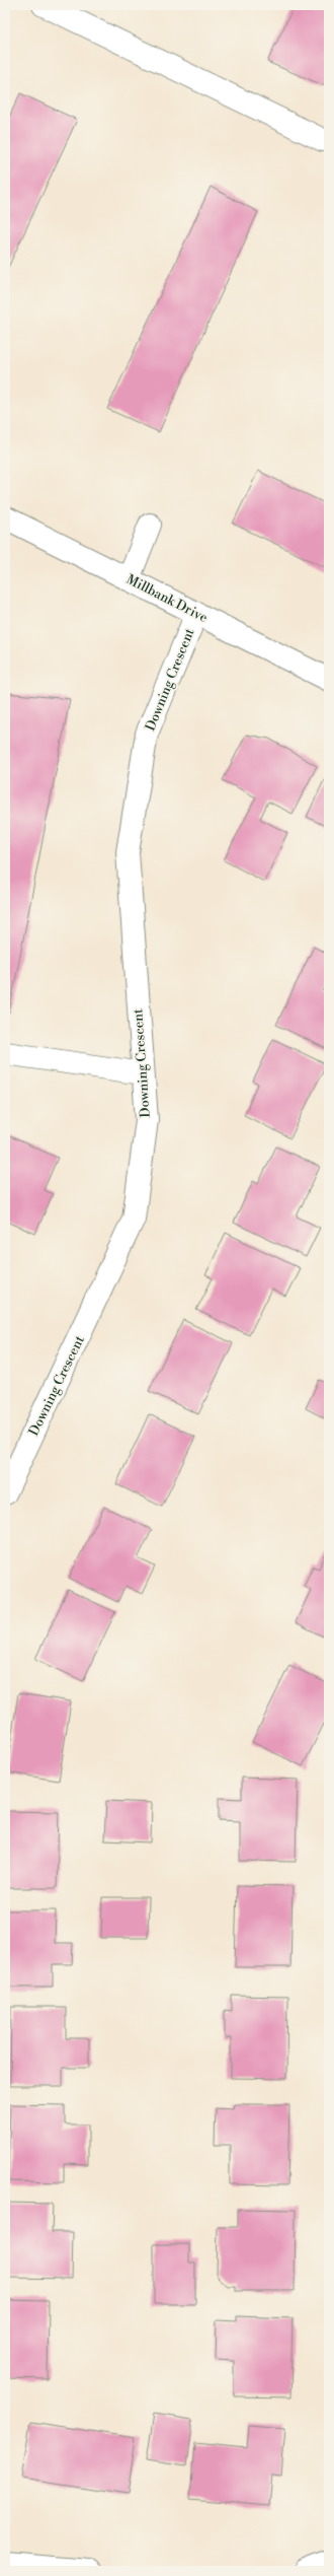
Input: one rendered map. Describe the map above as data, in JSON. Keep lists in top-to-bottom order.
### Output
{
  "streets": {
    "street": ["Millbank Drive", "Downing Crescent"]
  },
  "crossings": [
    ["Millbank Drive", "Downing Crescent"]
  ]
}
